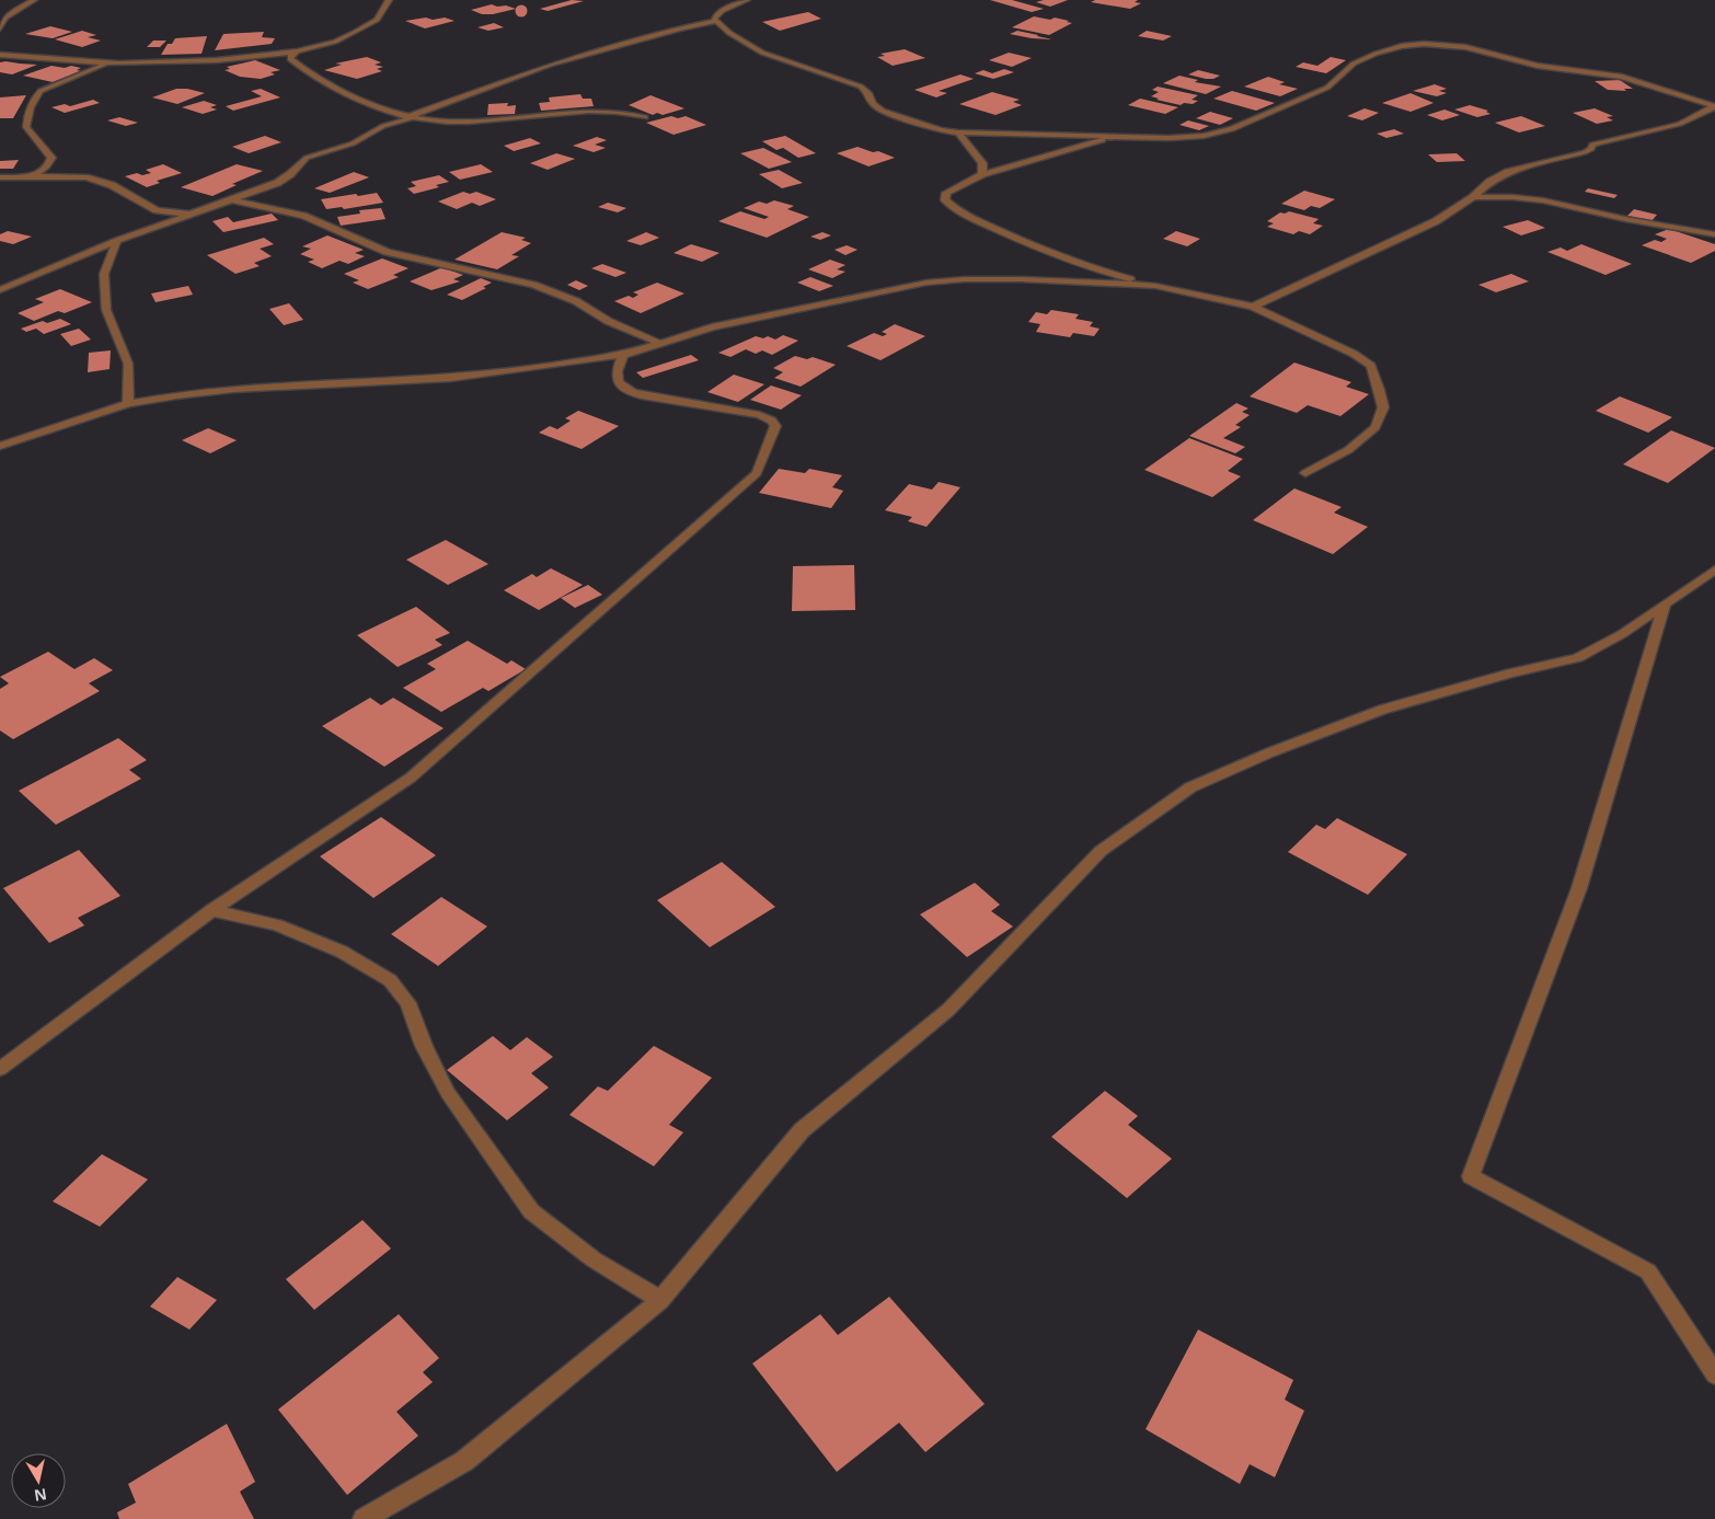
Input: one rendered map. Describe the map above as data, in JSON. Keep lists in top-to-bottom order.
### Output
{
  "north": "bottom"
}
